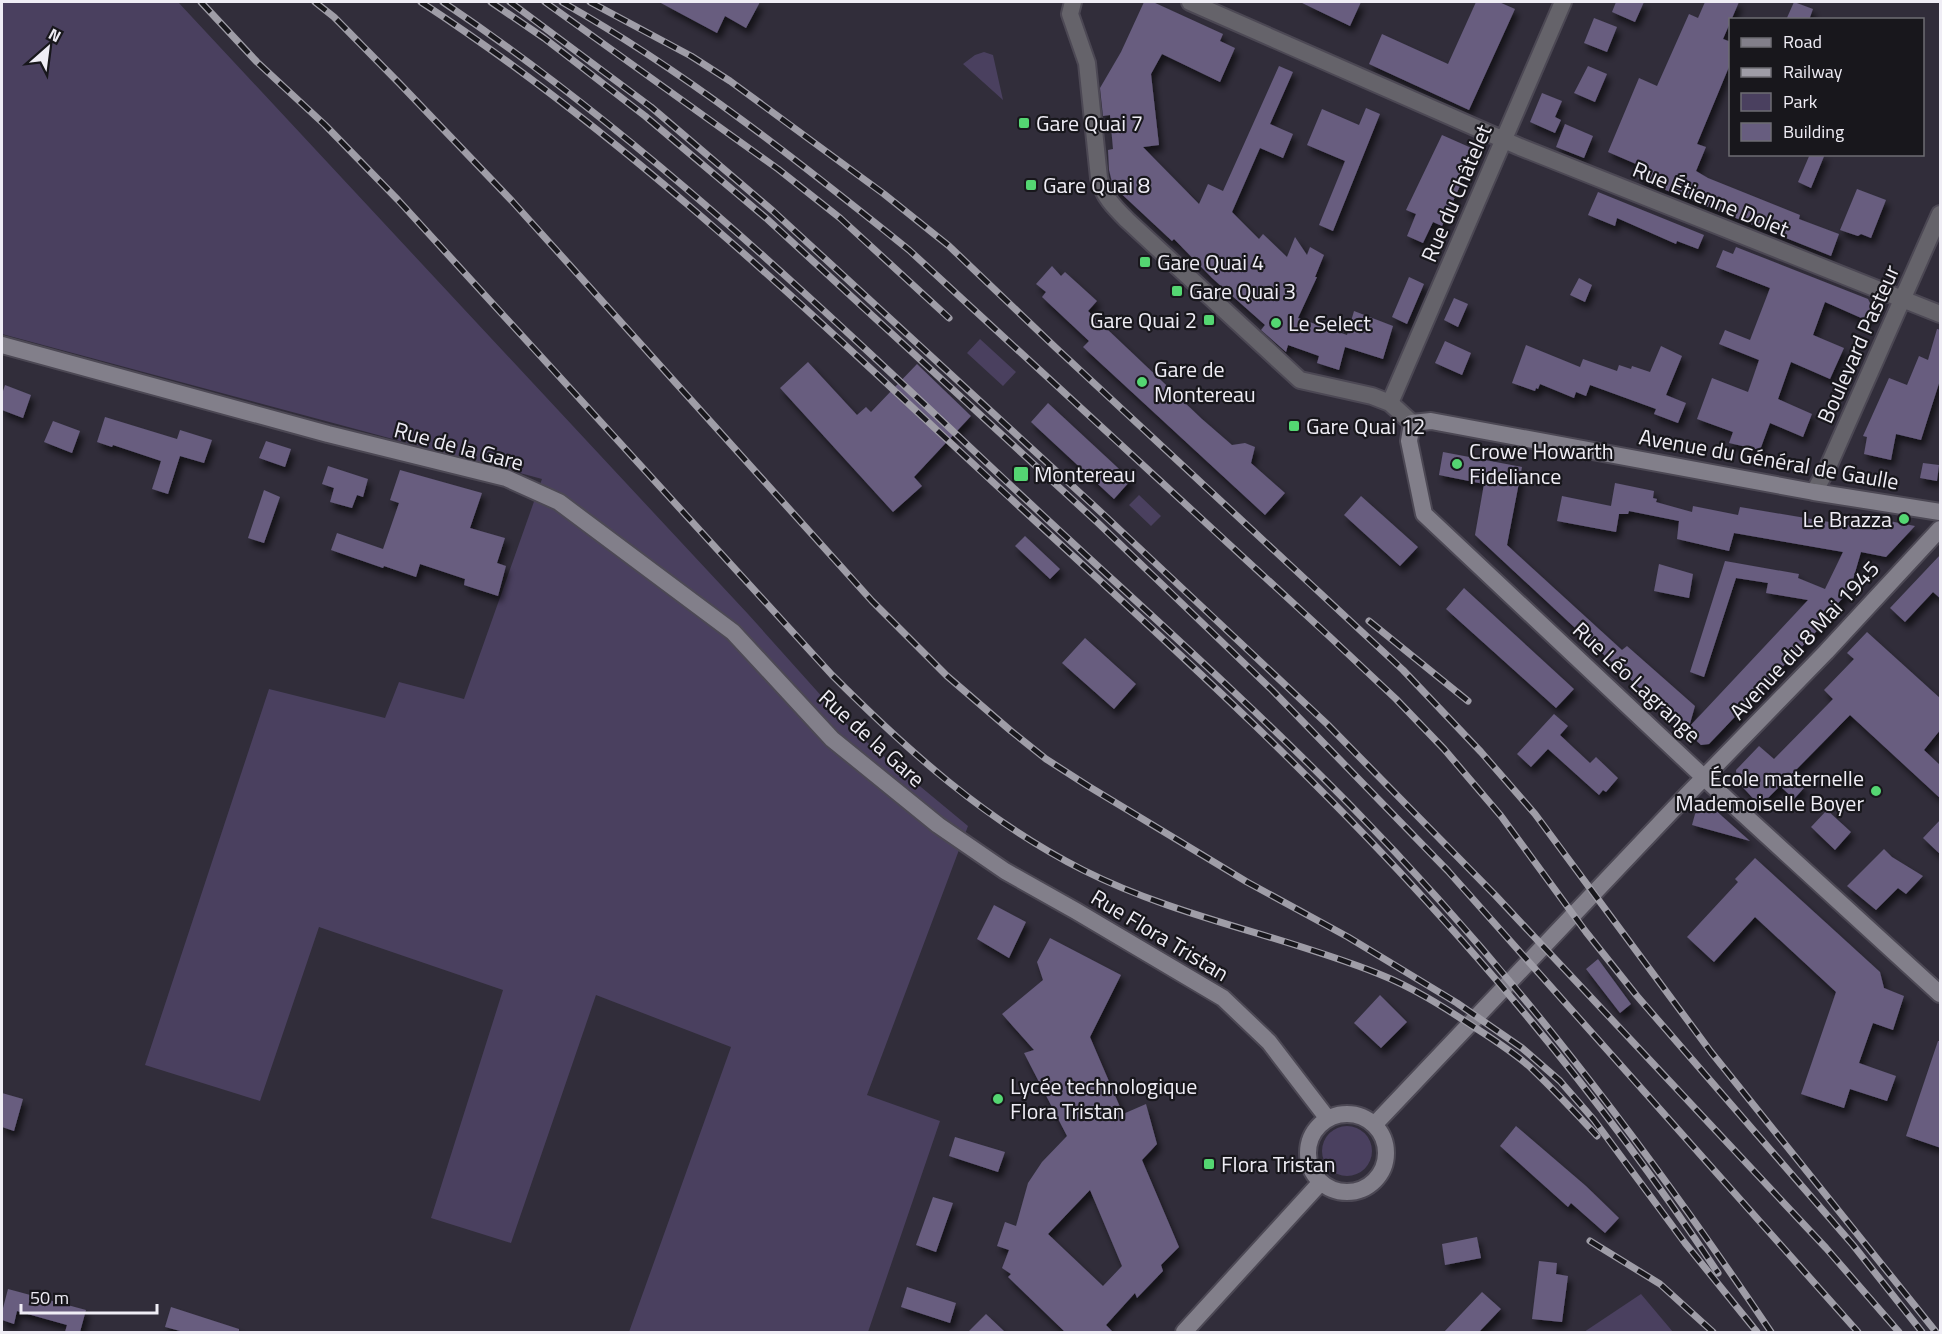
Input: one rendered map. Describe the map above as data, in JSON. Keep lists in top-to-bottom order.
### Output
{
  "streets": {
    "main road": [
      "Rue de la Gare",
      "Avenue du Général de Gaulle",
      "Avenue du 8 Mai 1945",
      "Rue Léo Lagrange",
      "Rue Flora Tristan"
    ],
    "street": ["Rue du Châtelet", "Rue Étienne Dolet", "Boulevard Pasteur"]
  },
  "crossings": [
    ["Rue du Châtelet", "Rue Étienne Dolet"],
    ["Rue Étienne Dolet", "Boulevard Pasteur"],
    ["Boulevard Pasteur", "Avenue du Général de Gaulle"],
    ["Rue de la Gare", "Rue Flora Tristan"],
    ["Avenue du Général de Gaulle", "Rue Léo Lagrange"],
    ["Avenue du 8 Mai 1945", "Rue Léo Lagrange"],
    ["Avenue du 8 Mai 1945", "Rue Flora Tristan"]
  ],
  "places": {
    "transit": [
      "Gare Quai 7",
      "Gare Quai 8",
      "Gare Quai 4",
      "Gare Quai 3",
      "Gare Quai 2",
      "Gare Quai 12",
      "Montereau",
      "Flora Tristan"
    ],
    "other": [
      "Le Select",
      "Gare de Montereau",
      "Crowe Howarth Fideliance",
      "Le Brazza",
      "École maternelle Mademoiselle Boyer",
      "Lycée technologique Flora Tristan"
    ]
  },
  "legend": [
    "Road",
    "Railway",
    "Park",
    "Building"
  ],
  "scale_bar": "50 m",
  "north": "top right"
}
